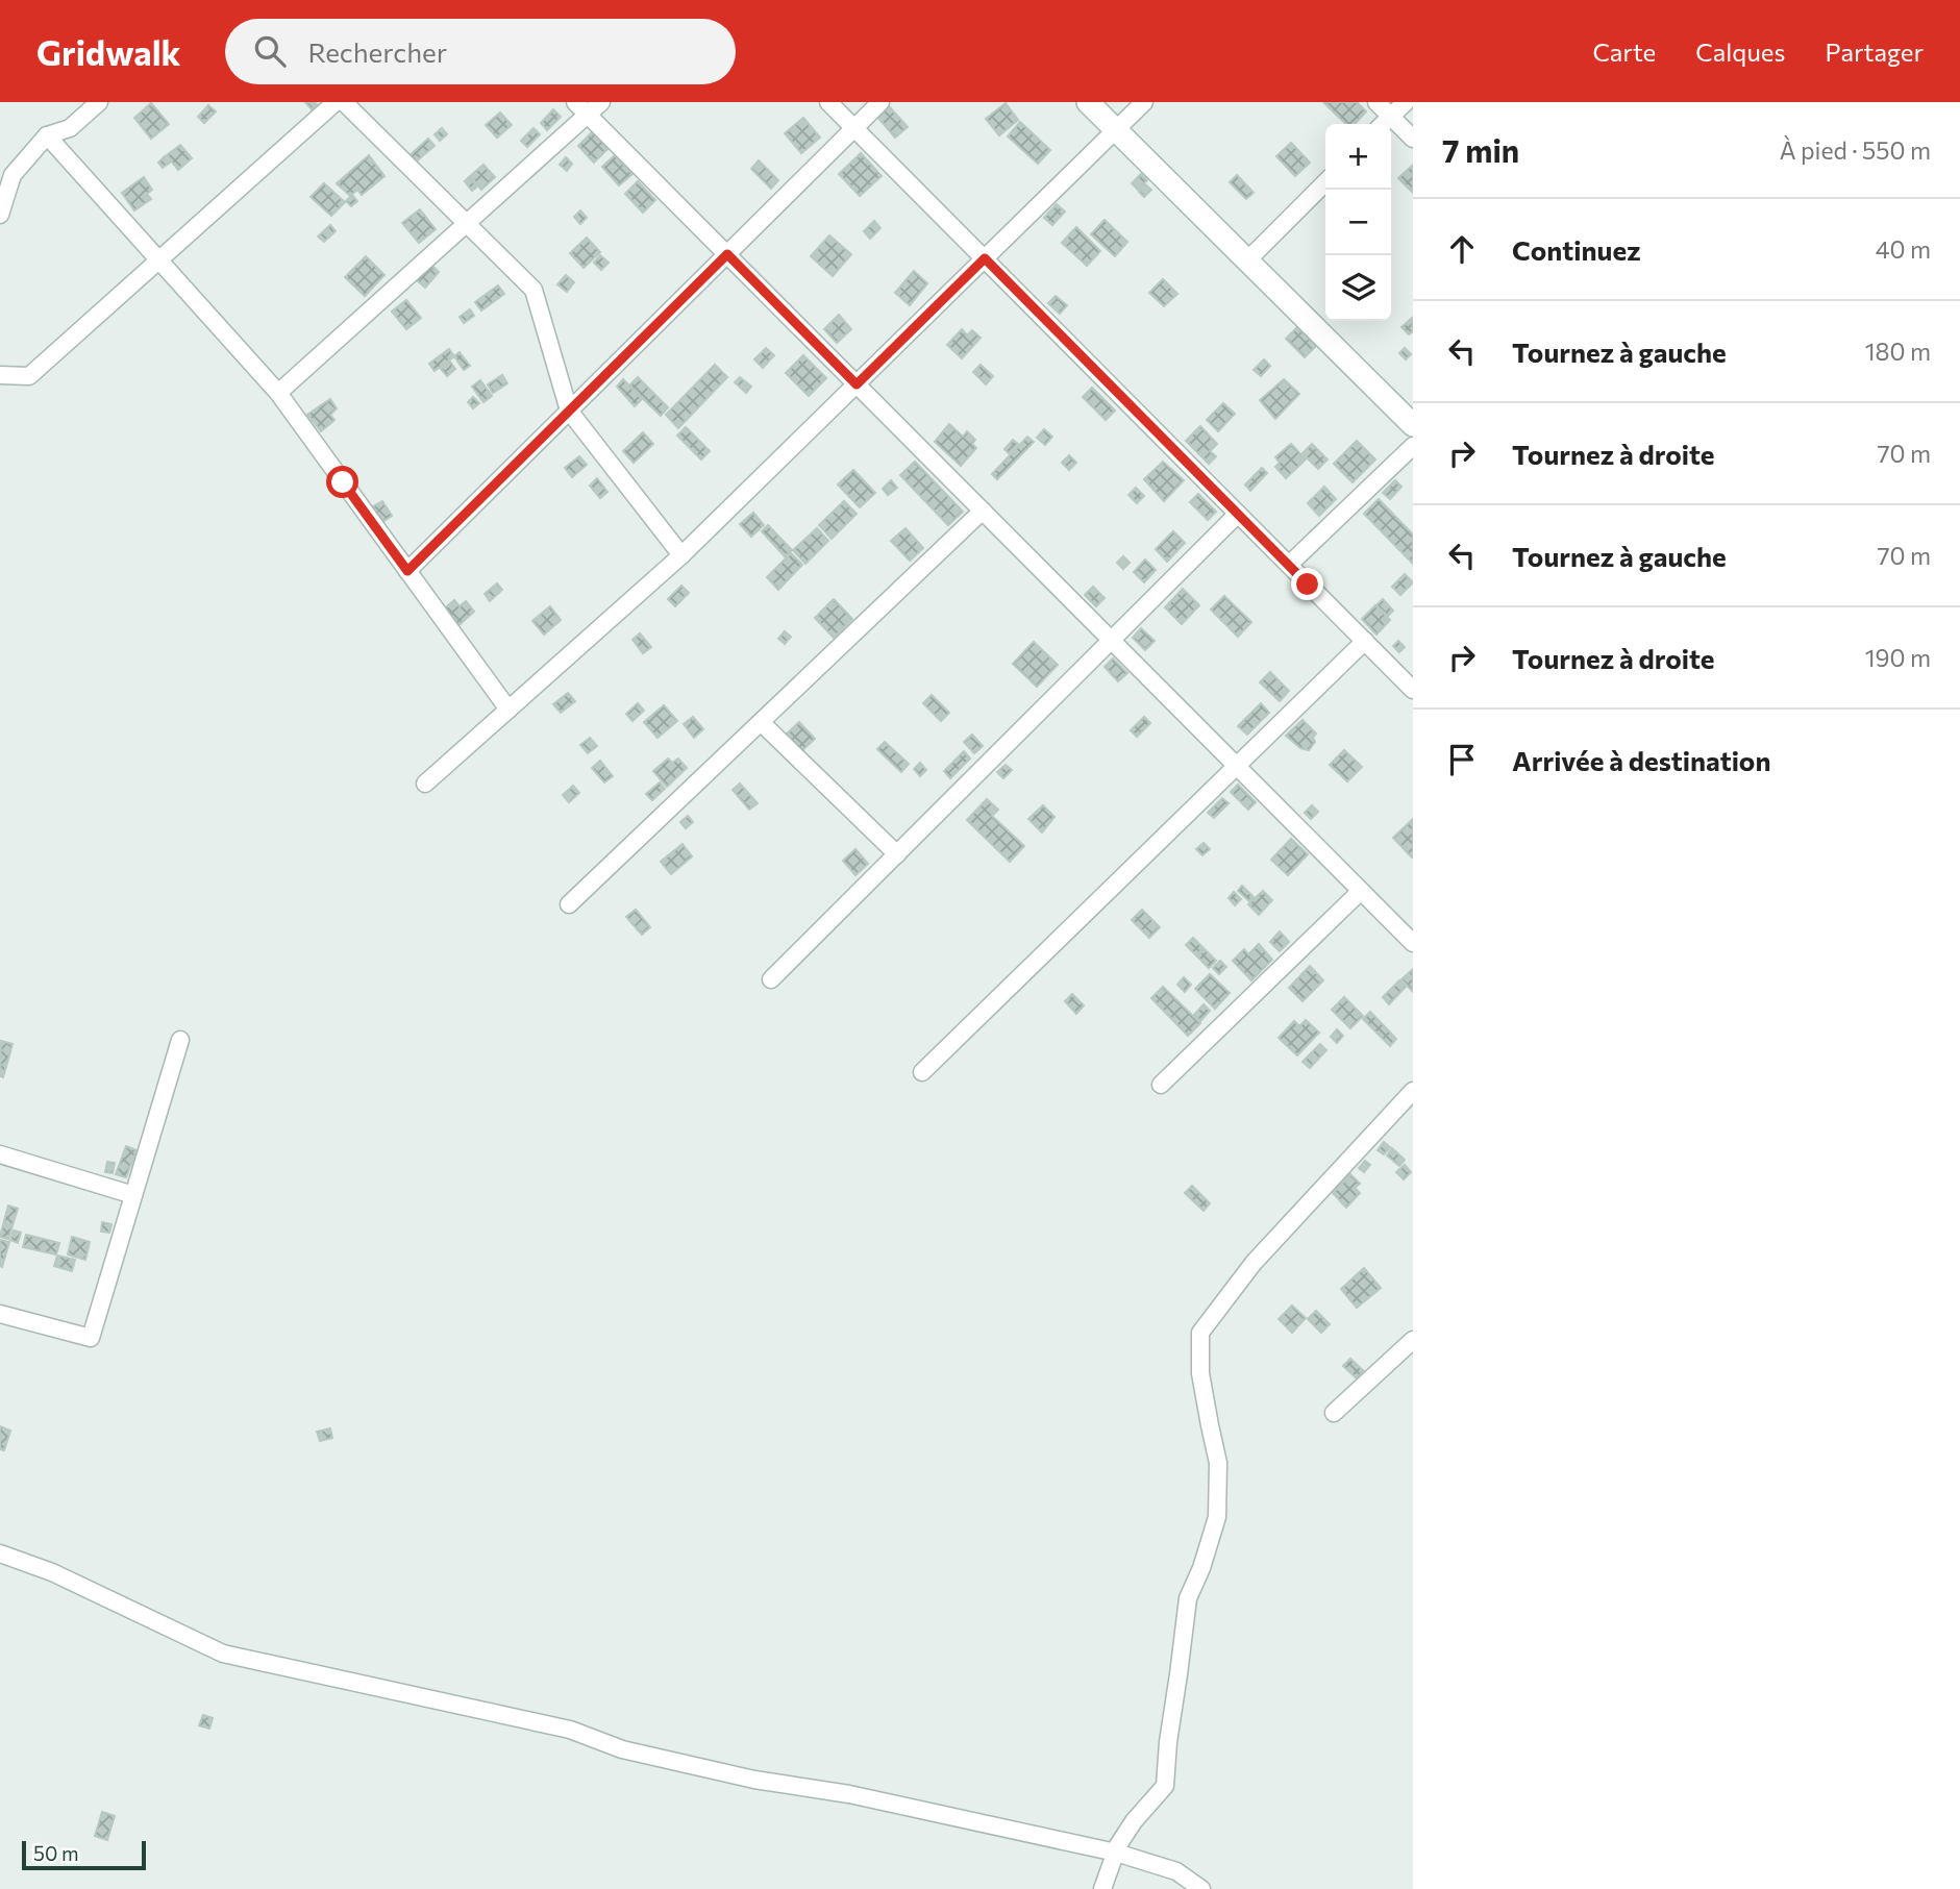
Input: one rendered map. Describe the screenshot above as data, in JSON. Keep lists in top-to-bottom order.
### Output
{
  "scale_bar": "50 m",
  "page": {
    "header": "Gridwalk",
    "search": "Rechercher",
    "nav": ["Carte", "Calques", "Partager"],
    "heading": ["7 min", "À pied · 550 m"],
    "map_buttons": ["+", "−"],
    "list": [
      ["Continuez", "40 m"],
      ["Tournez à gauche", "180 m"],
      ["Tournez à droite", "70 m"],
      ["Tournez à gauche", "70 m"],
      ["Tournez à droite", "190 m"],
      "Arrivée à destination"
    ],
    "scale": "50 m"
  }
}
